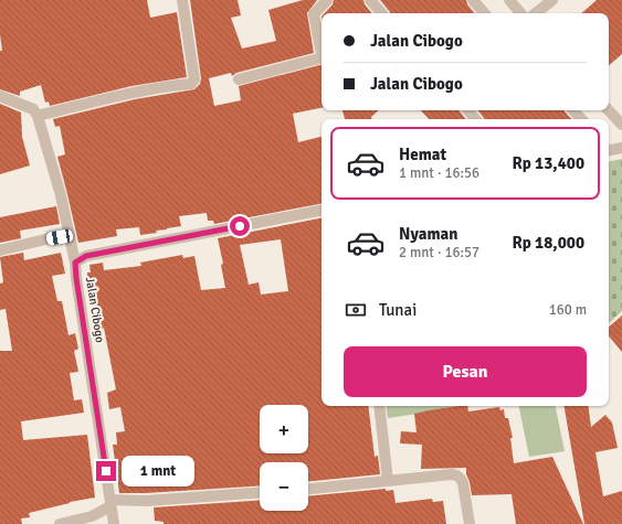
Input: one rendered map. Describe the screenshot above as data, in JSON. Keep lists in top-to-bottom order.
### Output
{
  "streets": {
    "street": ["Jalan Cibogo"]
  },
  "page": {
    "banner": ["Jalan Cibogo", "Jalan Cibogo"],
    "list": [
      {
        "name": "Hemat",
        "note": "1 mnt · 16:56",
        "value": "Rp 13,400"
      },
      {
        "name": "Nyaman",
        "note": "2 mnt · 16:57",
        "value": "Rp 18,000"
      }
    ],
    "pay": ["Tunai", "160 m"],
    "buttons": "Pesan",
    "map_buttons": ["+", "−"],
    "bubble": "1 mnt"
  }
}
